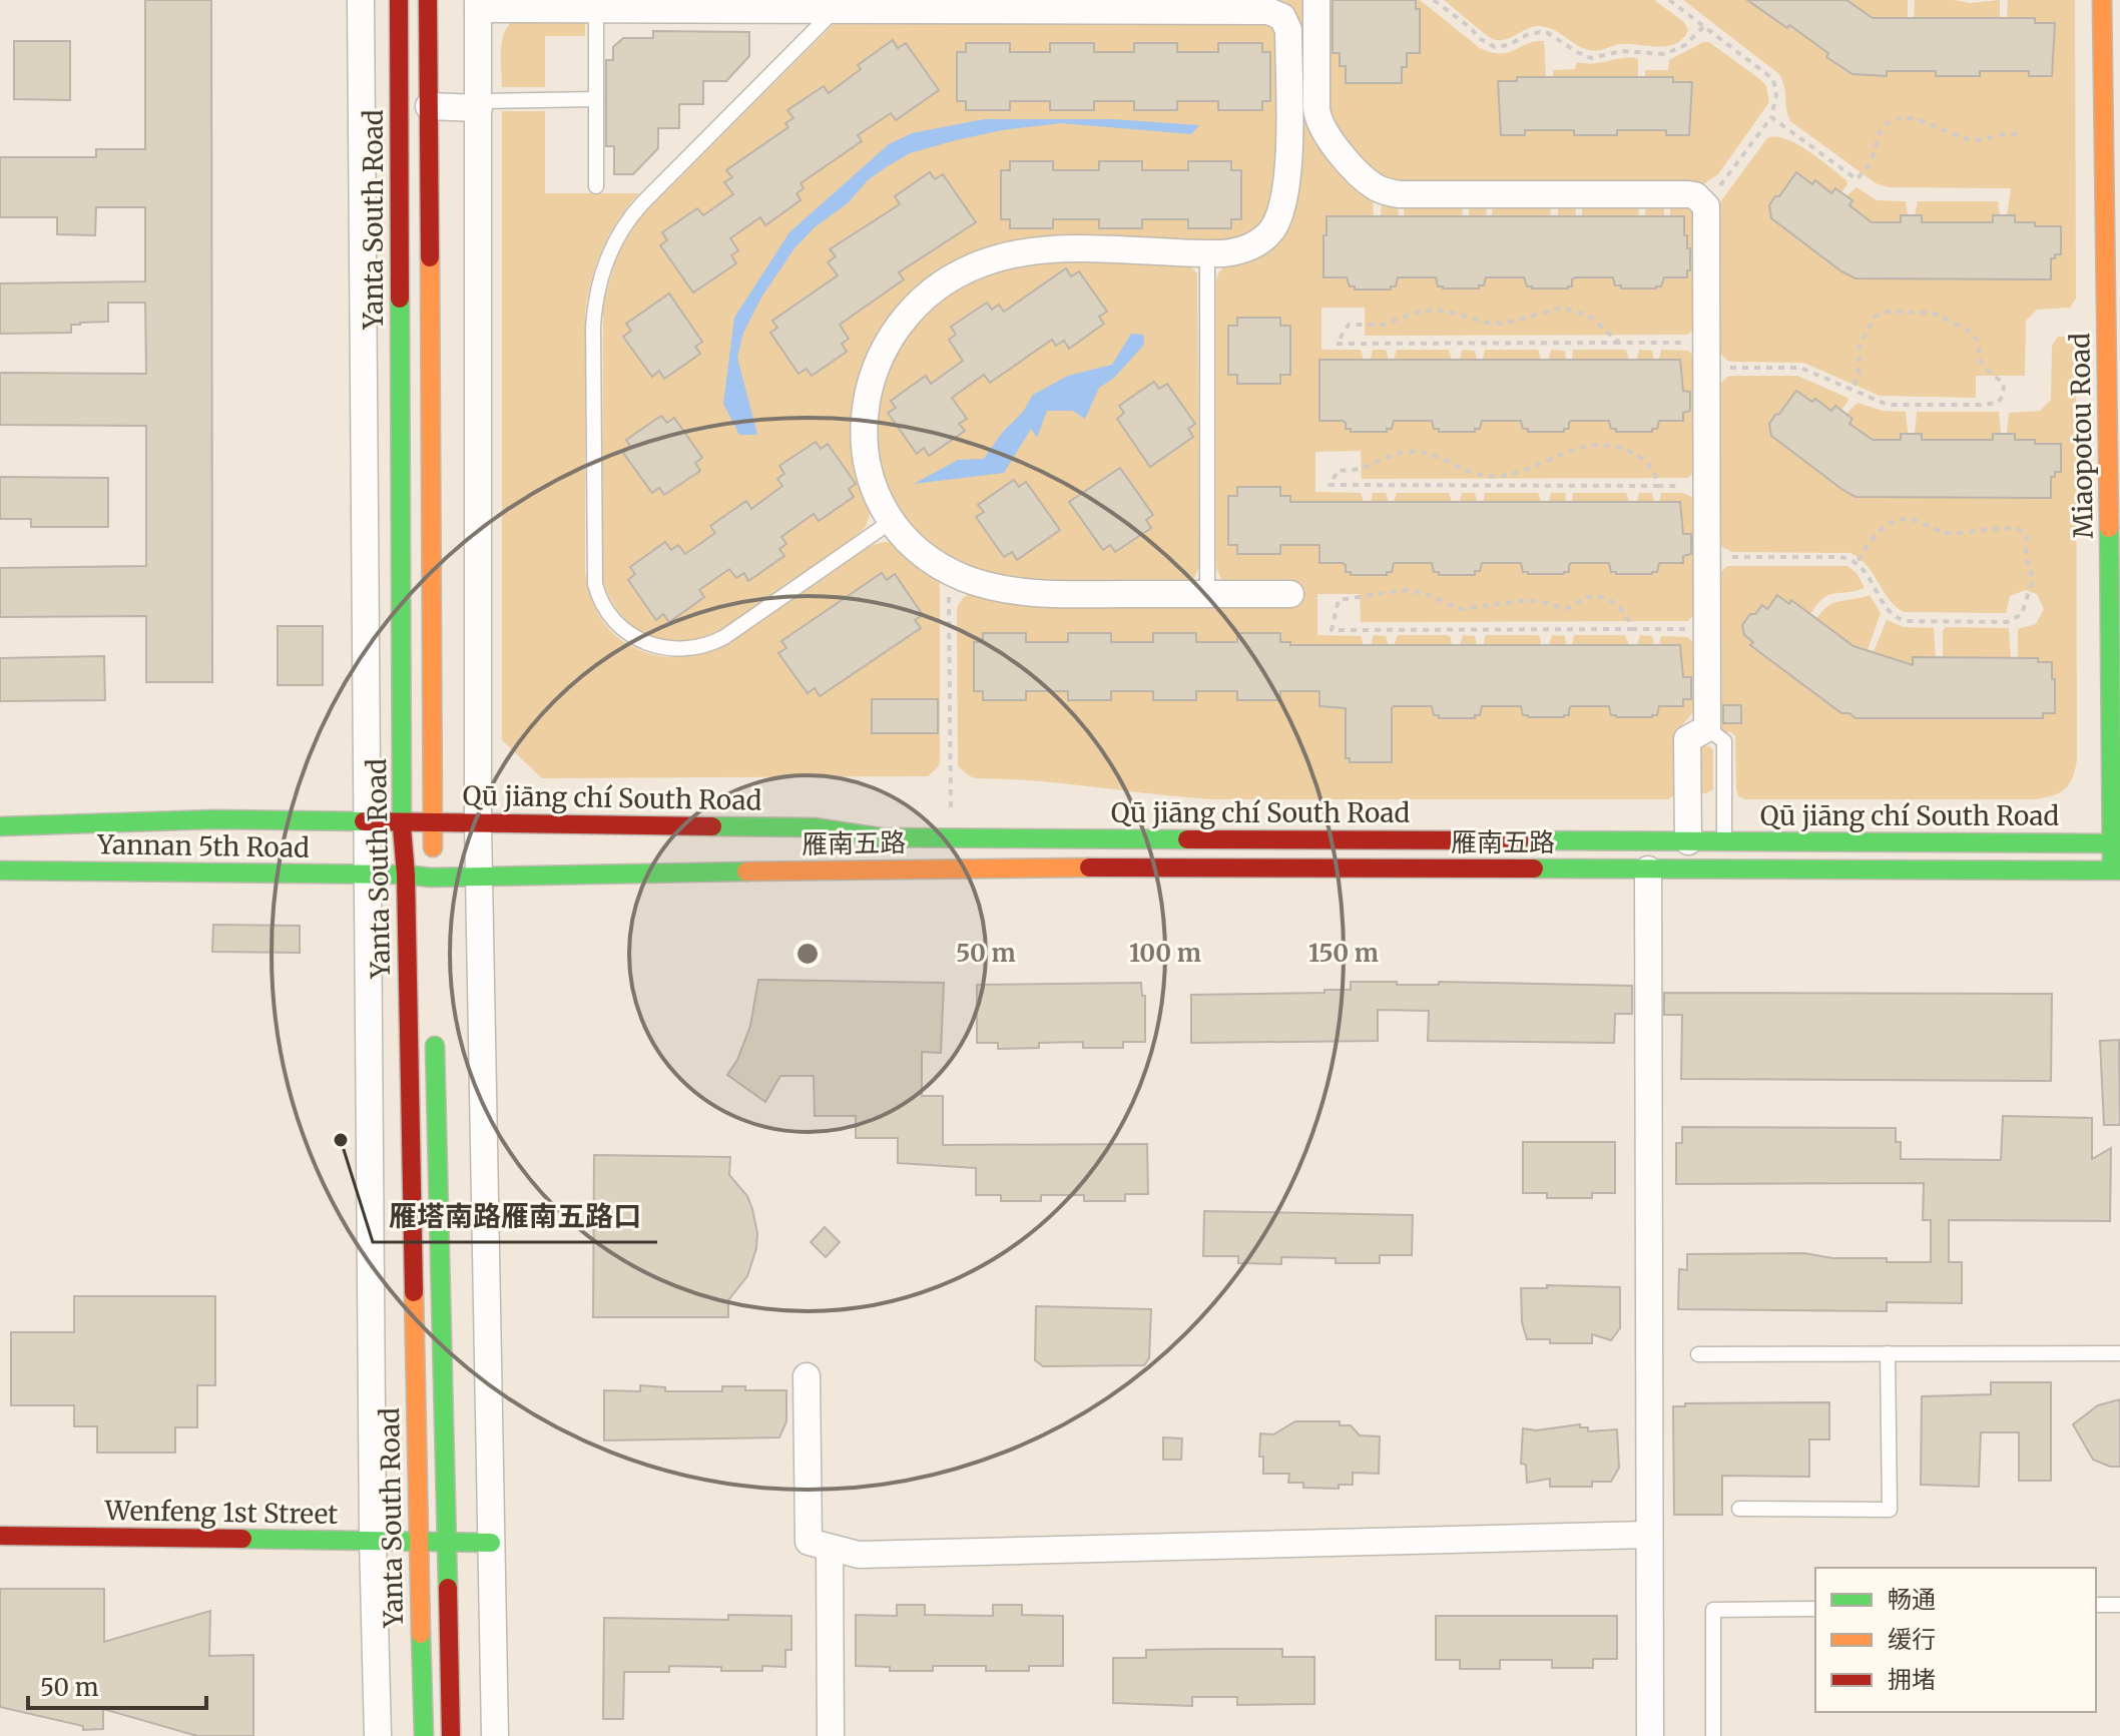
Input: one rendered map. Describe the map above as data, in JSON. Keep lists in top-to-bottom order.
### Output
{
  "streets": {
    "main road": [
      "Yanta South Road",
      "Miaopotou Road",
      "Qū jiāng chí South Road",
      "雁南五路",
      "Yannan 5th Road",
      "Wenfeng 1st Street"
    ]
  },
  "crossings": [
    ["Yanta South Road", "Qū jiāng chí South Road"],
    ["Yanta South Road", "雁南五路"],
    ["Yanta South Road", "Yannan 5th Road"],
    ["Yanta South Road", "Wenfeng 1st Street"],
    ["Miaopotou Road", "Qū jiāng chí South Road"],
    ["Miaopotou Road", "雁南五路"],
    ["Qū jiāng chí South Road", "Yannan 5th Road"],
    ["雁南五路", "Yannan 5th Road"]
  ],
  "places": ["雁塔南路雁南五路口"],
  "legend": ["畅通", "缓行", "拥堵"],
  "scale_bar": "50 m",
  "rings": ["50 m", "100 m", "150 m"]
}
